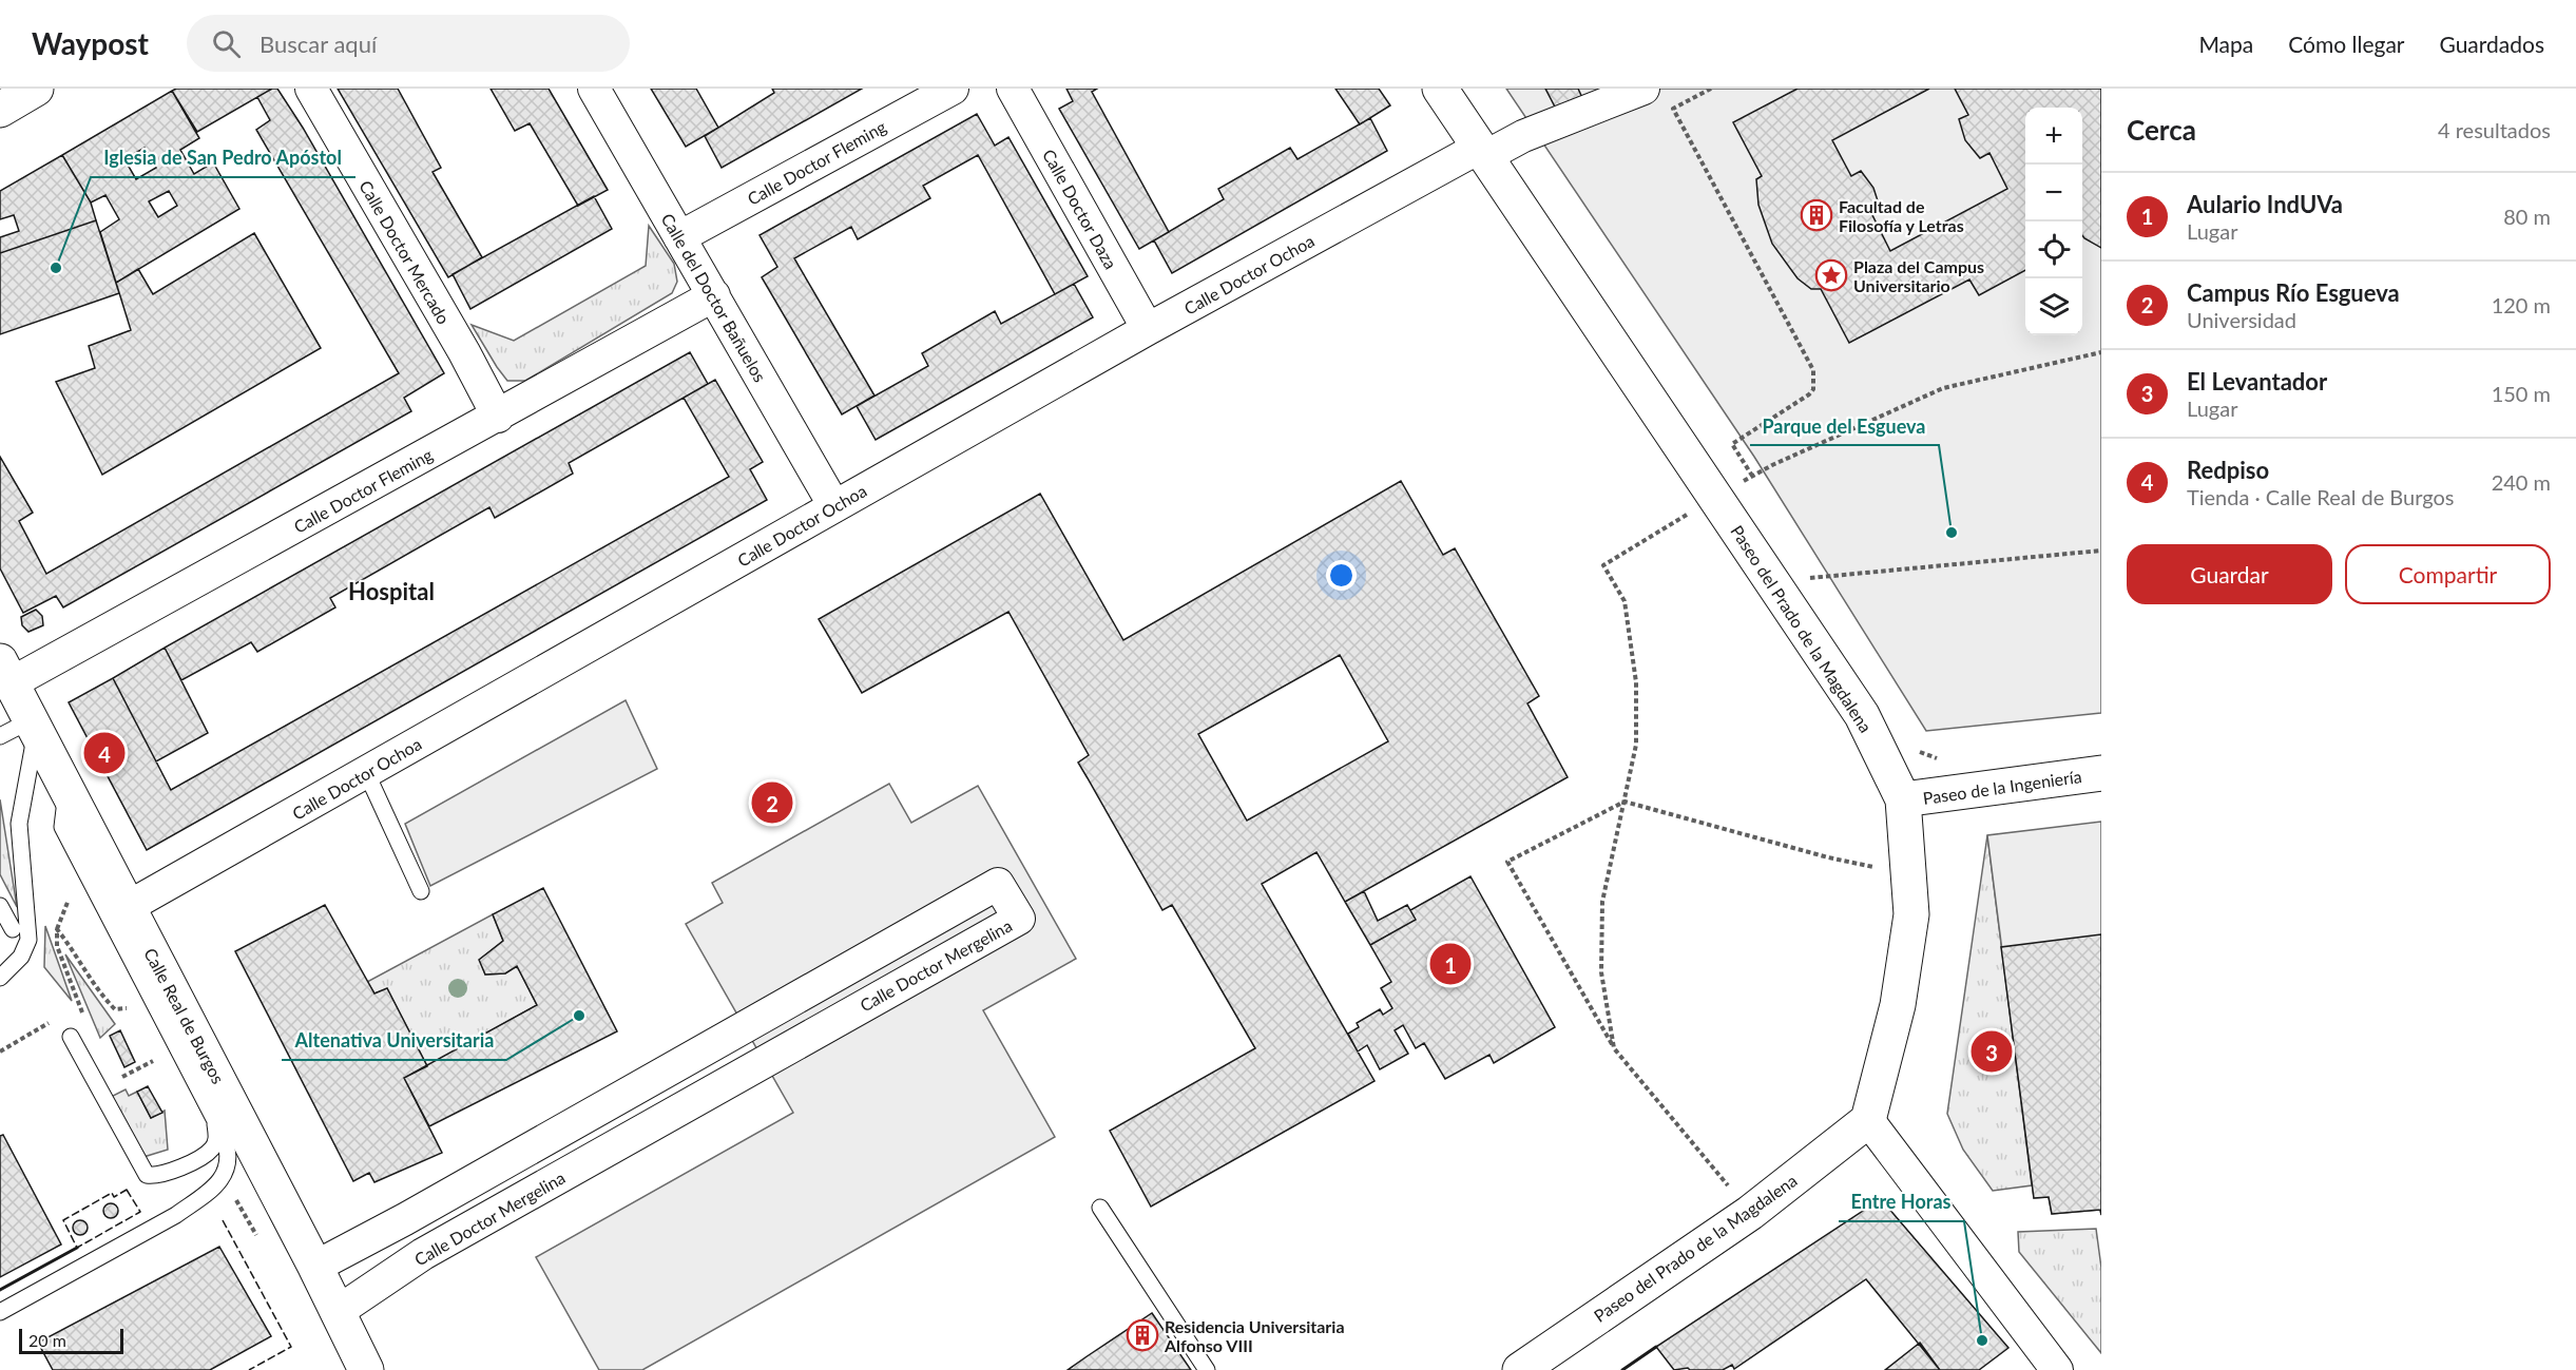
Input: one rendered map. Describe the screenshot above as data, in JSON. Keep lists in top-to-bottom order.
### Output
{
  "streets": {
    "street": [
      "Calle Doctor Fleming",
      "Calle Doctor Daza",
      "Calle Doctor Mercado",
      "Calle Doctor Ochoa",
      "Calle del Doctor Bañuelos",
      "Paseo del Prado de la Magdalena",
      "Paseo de la Ingeniería",
      "Calle Doctor Mergelina",
      "Calle Real de Burgos"
    ]
  },
  "crossings": [
    ["Calle Doctor Fleming", "Calle Doctor Mercado"],
    ["Calle Doctor Fleming", "Calle del Doctor Bañuelos"],
    ["Calle Doctor Fleming", "Calle Real de Burgos"],
    ["Calle Doctor Daza", "Calle Doctor Ochoa"],
    ["Calle Doctor Ochoa", "Calle del Doctor Bañuelos"],
    ["Calle Doctor Ochoa", "Paseo del Prado de la Magdalena"],
    ["Calle Doctor Ochoa", "Calle Real de Burgos"],
    ["Paseo del Prado de la Magdalena", "Paseo de la Ingeniería"],
    ["Calle Doctor Mergelina", "Calle Real de Burgos"]
  ],
  "districts": ["Hospital"],
  "places": {
    "building": ["Facultad de Filosofía y Letras", "Residencia Universitaria Alfonso VIII"],
    "other": [
      "Iglesia de San Pedro Apóstol",
      "Parque del Esgueva",
      "Altenativa Universitaria",
      "Entre Horas"
    ],
    "place": ["Plaza del Campus Universitario"]
  },
  "scale_bar": "20 m",
  "page": {
    "header": "Waypost",
    "search": "Buscar aquí",
    "nav": ["Mapa", "Cómo llegar", "Guardados"],
    "heading": ["Cerca", "4 resultados"],
    "map_buttons": ["+", "−"],
    "list": [
      {
        "mark": "1",
        "name": "Aulario IndUVa",
        "note": "Lugar",
        "value": "80 m"
      },
      {
        "mark": "2",
        "name": "Campus Río Esgueva",
        "note": "Universidad",
        "value": "120 m"
      },
      {
        "mark": "3",
        "name": "El Levantador",
        "note": "Lugar",
        "value": "150 m"
      },
      {
        "mark": "4",
        "name": "Redpiso",
        "note": "Tienda · Calle Real de Burgos",
        "value": "240 m"
      }
    ],
    "buttons": ["Guardar", "Compartir"],
    "pins": [
      "4",
      "2",
      "1",
      "3"
    ],
    "scale": "20 m"
  }
}
